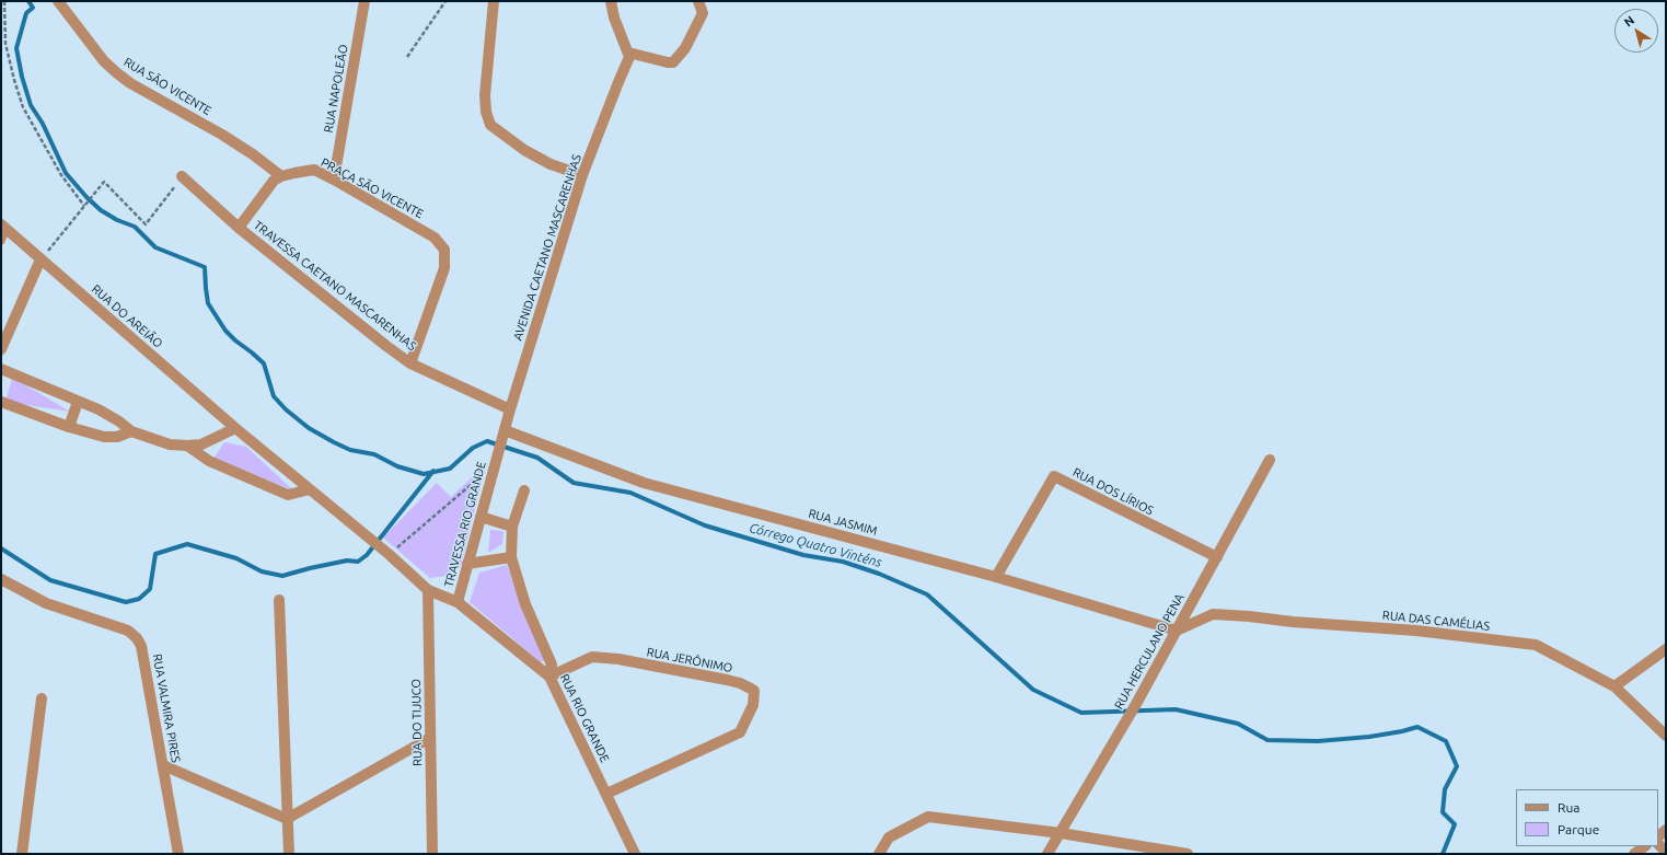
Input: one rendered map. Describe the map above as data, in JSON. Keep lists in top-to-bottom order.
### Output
{
  "streets": {
    "street": [
      "RUA SÃO VICENTE",
      "RUA NAPOLEÃO",
      "PRAÇA SÃO VICENTE",
      "AVENIDA CAETANO MASCARENHAS",
      "TRAVESSA CAETANO MASCARENHAS",
      "RUA DO AREIÃO",
      "RUA DOS LÍRIOS",
      "RUA JASMIM",
      "TRAVESSA RIO GRANDE",
      "RUA DAS CAMÉLIAS",
      "RUA HERCULANO PENA",
      "RUA JERÔNIMO",
      "RUA VALMIRA PIRES",
      "RUA RIO GRANDE",
      "RUA DO TIJUCO"
    ]
  },
  "crossings": [
    ["RUA SÃO VICENTE", "PRAÇA SÃO VICENTE"],
    ["RUA SÃO VICENTE", "TRAVESSA CAETANO MASCARENHAS"],
    ["RUA NAPOLEÃO", "PRAÇA SÃO VICENTE"],
    ["PRAÇA SÃO VICENTE", "TRAVESSA CAETANO MASCARENHAS"],
    ["AVENIDA CAETANO MASCARENHAS", "TRAVESSA CAETANO MASCARENHAS"],
    ["AVENIDA CAETANO MASCARENHAS", "RUA JASMIM"],
    ["AVENIDA CAETANO MASCARENHAS", "TRAVESSA RIO GRANDE"],
    ["RUA DOS LÍRIOS", "RUA JASMIM"],
    ["RUA DOS LÍRIOS", "RUA HERCULANO PENA"],
    ["RUA JASMIM", "RUA DAS CAMÉLIAS"],
    ["RUA JASMIM", "RUA HERCULANO PENA"],
    ["TRAVESSA RIO GRANDE", "RUA RIO GRANDE"],
    ["RUA DAS CAMÉLIAS", "RUA HERCULANO PENA"],
    ["RUA JERÔNIMO", "RUA RIO GRANDE"]
  ],
  "water": ["Córrego Quatro Vinténs"],
  "legend": ["Rua", "Parque"],
  "north": "top left"
}
